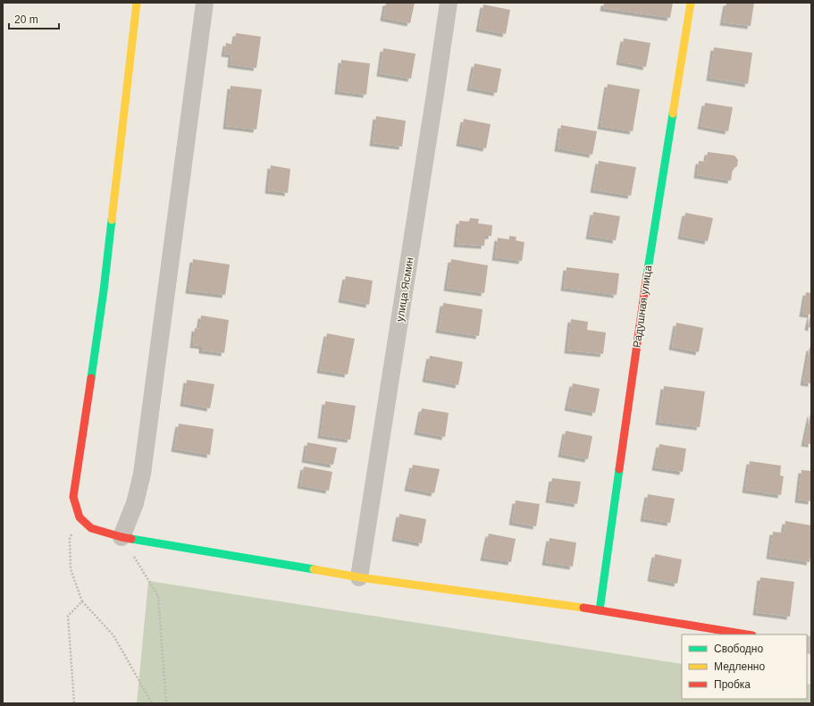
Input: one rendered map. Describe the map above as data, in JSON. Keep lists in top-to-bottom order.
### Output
{
  "streets": {
    "street": ["улица Ясмин", "Радушная улица"]
  },
  "legend": ["Свободно", "Медленно", "Пробка"],
  "scale_bar": "20 m"
}
